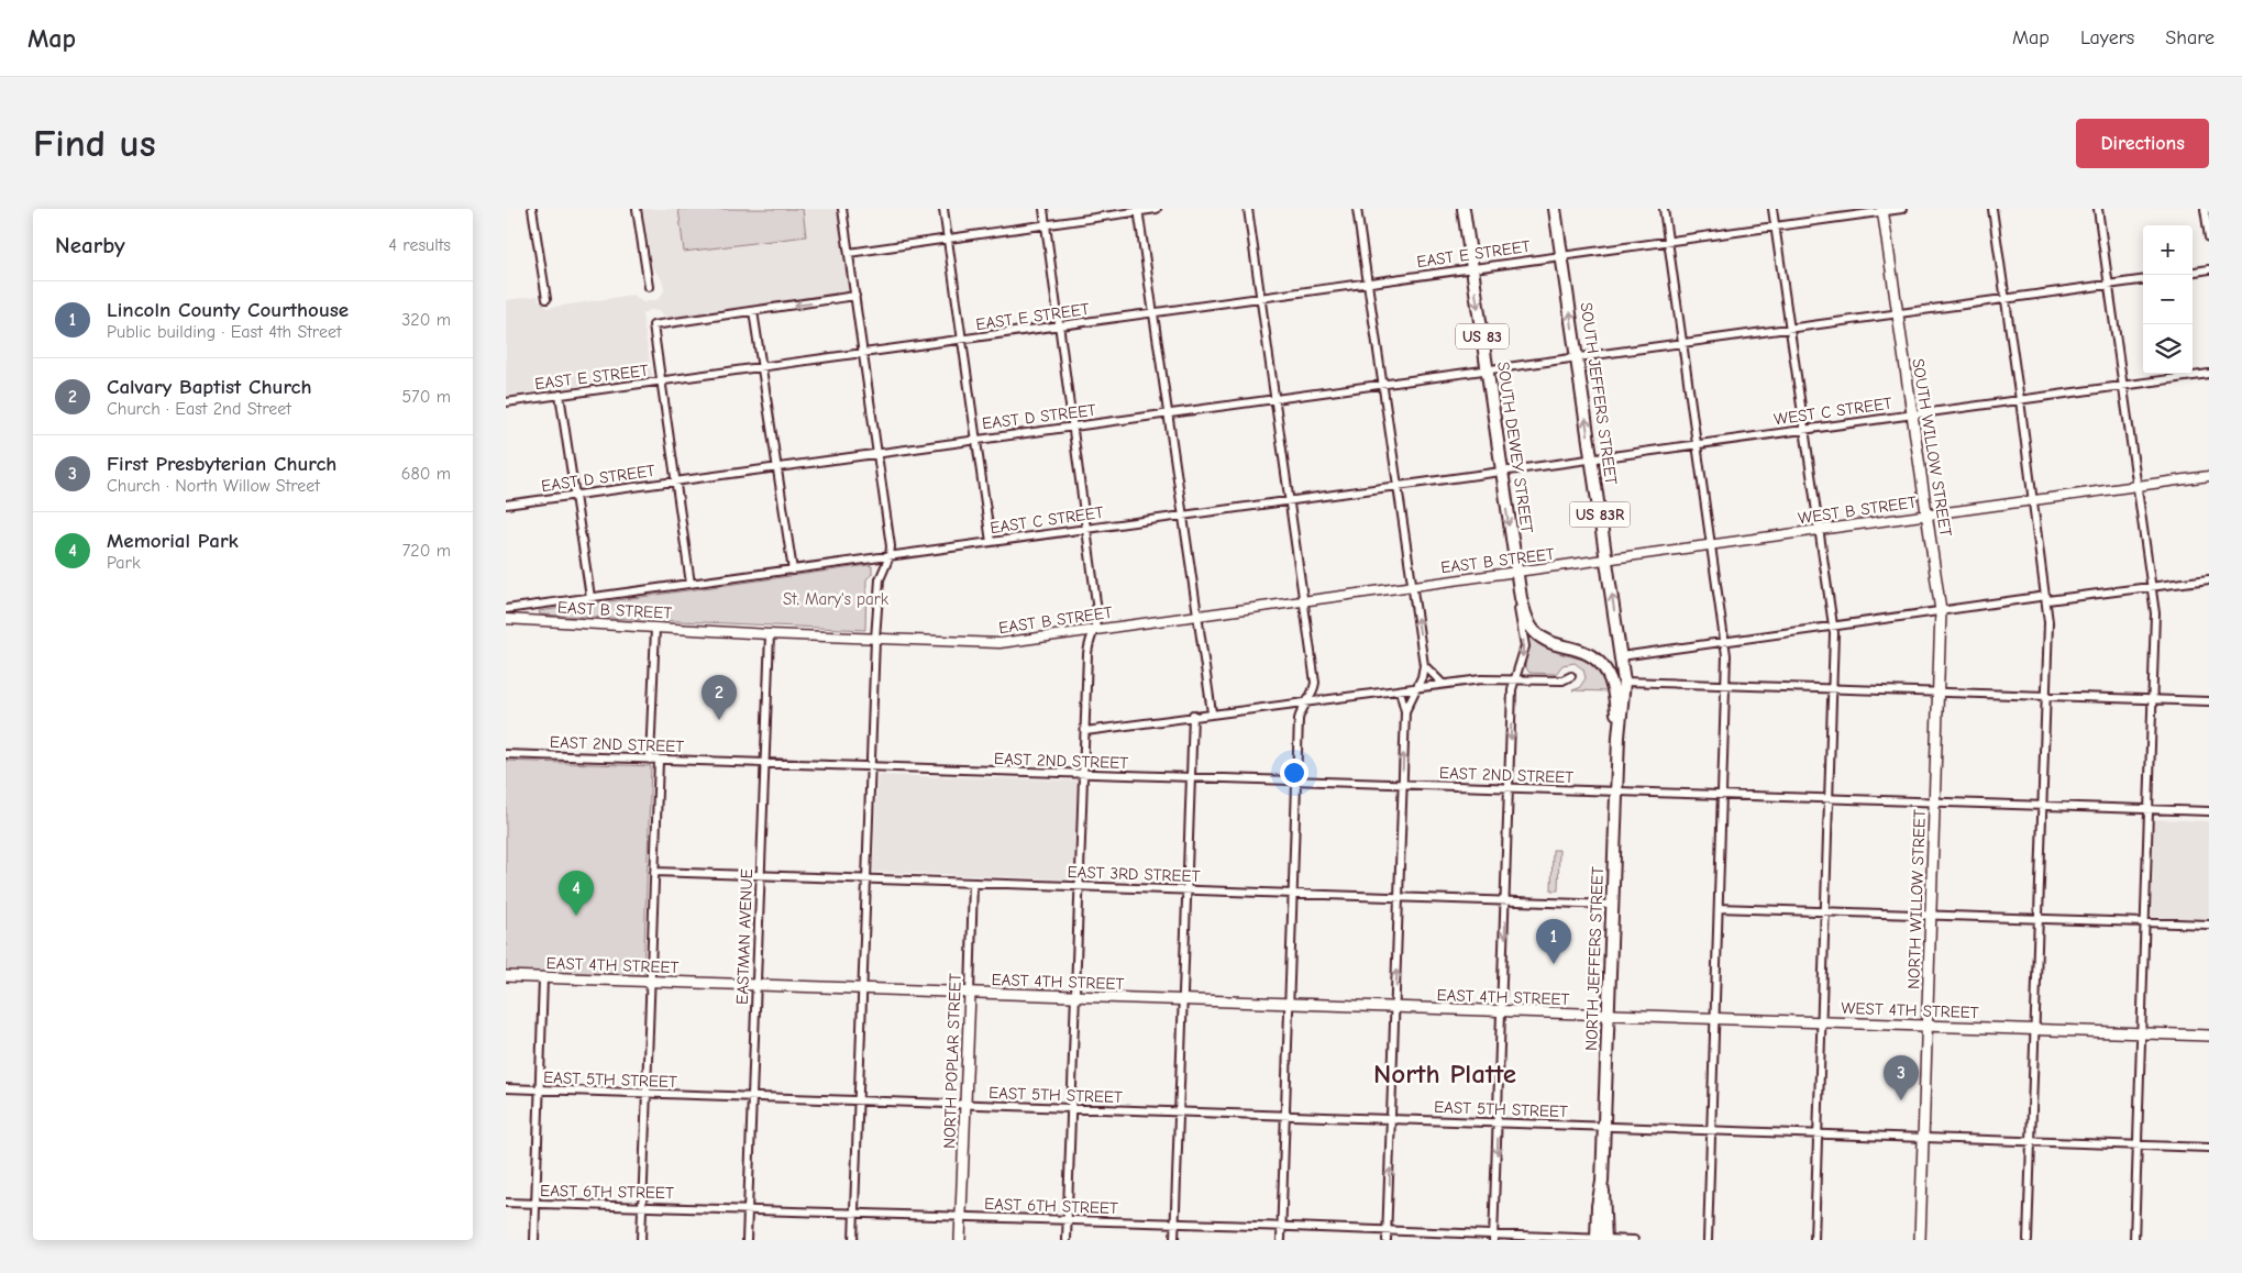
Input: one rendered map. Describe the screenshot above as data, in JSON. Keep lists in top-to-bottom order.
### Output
{
  "streets": {
    "highway": [
      "US 83",
      "SOUTH JEFFERS STREET",
      "SOUTH DEWEY STREET",
      "US 83R",
      "NORTH JEFFERS STREET"
    ],
    "main road": [
      "SOUTH WILLOW STREET",
      "NORTH WILLOW STREET",
      "EAST 4TH STREET",
      "WEST 4TH STREET",
      "NORTH POPLAR STREET"
    ],
    "street": [
      "EAST E STREET",
      "WEST C STREET",
      "EAST D STREET",
      "WEST B STREET",
      "EAST C STREET",
      "EAST B STREET",
      "EAST 2ND STREET",
      "EAST 3RD STREET",
      "EASTMAN AVENUE",
      "EAST 5TH STREET",
      "EAST 6TH STREET"
    ]
  },
  "crossings": [
    ["EAST E STREET", "SOUTH JEFFERS STREET"],
    ["EAST E STREET", "SOUTH DEWEY STREET"],
    ["EAST E STREET", "SOUTH WILLOW STREET"],
    ["SOUTH JEFFERS STREET", "WEST C STREET"],
    ["SOUTH JEFFERS STREET", "EAST D STREET"],
    ["SOUTH JEFFERS STREET", "WEST B STREET"],
    ["SOUTH JEFFERS STREET", "EAST C STREET"],
    ["SOUTH JEFFERS STREET", "EAST B STREET"],
    ["SOUTH JEFFERS STREET", "NORTH JEFFERS STREET"],
    ["WEST C STREET", "SOUTH WILLOW STREET"],
    ["WEST C STREET", "EAST C STREET"],
    ["EAST D STREET", "SOUTH DEWEY STREET"],
    ["EAST D STREET", "SOUTH WILLOW STREET"],
    ["SOUTH DEWEY STREET", "EAST C STREET"],
    ["SOUTH DEWEY STREET", "EAST B STREET"],
    ["SOUTH DEWEY STREET", "EAST 2ND STREET"],
    ["SOUTH DEWEY STREET", "EAST 3RD STREET"],
    ["SOUTH DEWEY STREET", "NORTH JEFFERS STREET"],
    ["SOUTH DEWEY STREET", "EAST 4TH STREET"],
    ["SOUTH DEWEY STREET", "EAST 5TH STREET"],
    ["SOUTH DEWEY STREET", "EAST 6TH STREET"],
    ["SOUTH WILLOW STREET", "WEST B STREET"],
    ["SOUTH WILLOW STREET", "NORTH WILLOW STREET"],
    ["WEST B STREET", "EAST B STREET"],
    ["EAST B STREET", "EASTMAN AVENUE"],
    ["EAST 2ND STREET", "NORTH WILLOW STREET"],
    ["EAST 2ND STREET", "EASTMAN AVENUE"],
    ["EAST 2ND STREET", "NORTH JEFFERS STREET"],
    ["EAST 3RD STREET", "EASTMAN AVENUE"],
    ["EAST 3RD STREET", "NORTH JEFFERS STREET"],
    ["EAST 3RD STREET", "NORTH POPLAR STREET"],
    ["NORTH WILLOW STREET", "WEST 4TH STREET"],
    ["NORTH WILLOW STREET", "EAST 5TH STREET"],
    ["EASTMAN AVENUE", "EAST 4TH STREET"],
    ["EASTMAN AVENUE", "EAST 5TH STREET"],
    ["EASTMAN AVENUE", "EAST 6TH STREET"],
    ["NORTH JEFFERS STREET", "EAST 4TH STREET"],
    ["NORTH JEFFERS STREET", "WEST 4TH STREET"],
    ["NORTH JEFFERS STREET", "EAST 5TH STREET"],
    ["NORTH JEFFERS STREET", "EAST 6TH STREET"],
    ["EAST 4TH STREET", "WEST 4TH STREET"],
    ["EAST 4TH STREET", "NORTH POPLAR STREET"],
    ["NORTH POPLAR STREET", "EAST 5TH STREET"],
    ["NORTH POPLAR STREET", "EAST 6TH STREET"]
  ],
  "one_way": ["SOUTH JEFFERS STREET", "SOUTH DEWEY STREET"],
  "districts": ["North Platte"],
  "parks": ["St. Mary's park"],
  "page": {
    "header": "Map",
    "nav": ["Map", "Layers", "Share"],
    "buttons": "Directions",
    "title": "Find us",
    "heading": ["Nearby", "4 results"],
    "map_buttons": ["+", "−"],
    "list": [
      {
        "mark": "1",
        "name": "Lincoln County Courthouse",
        "note": "Public building · East 4th Street",
        "value": "320 m"
      },
      {
        "mark": "2",
        "name": "Calvary Baptist Church",
        "note": "Church · East 2nd Street",
        "value": "570 m"
      },
      {
        "mark": "3",
        "name": "First Presbyterian Church",
        "note": "Church · North Willow Street",
        "value": "680 m"
      },
      {
        "mark": "4",
        "name": "Memorial Park",
        "note": "Park",
        "value": "720 m"
      }
    ],
    "pins": [
      "2",
      "4",
      "1",
      "3"
    ]
  }
}
